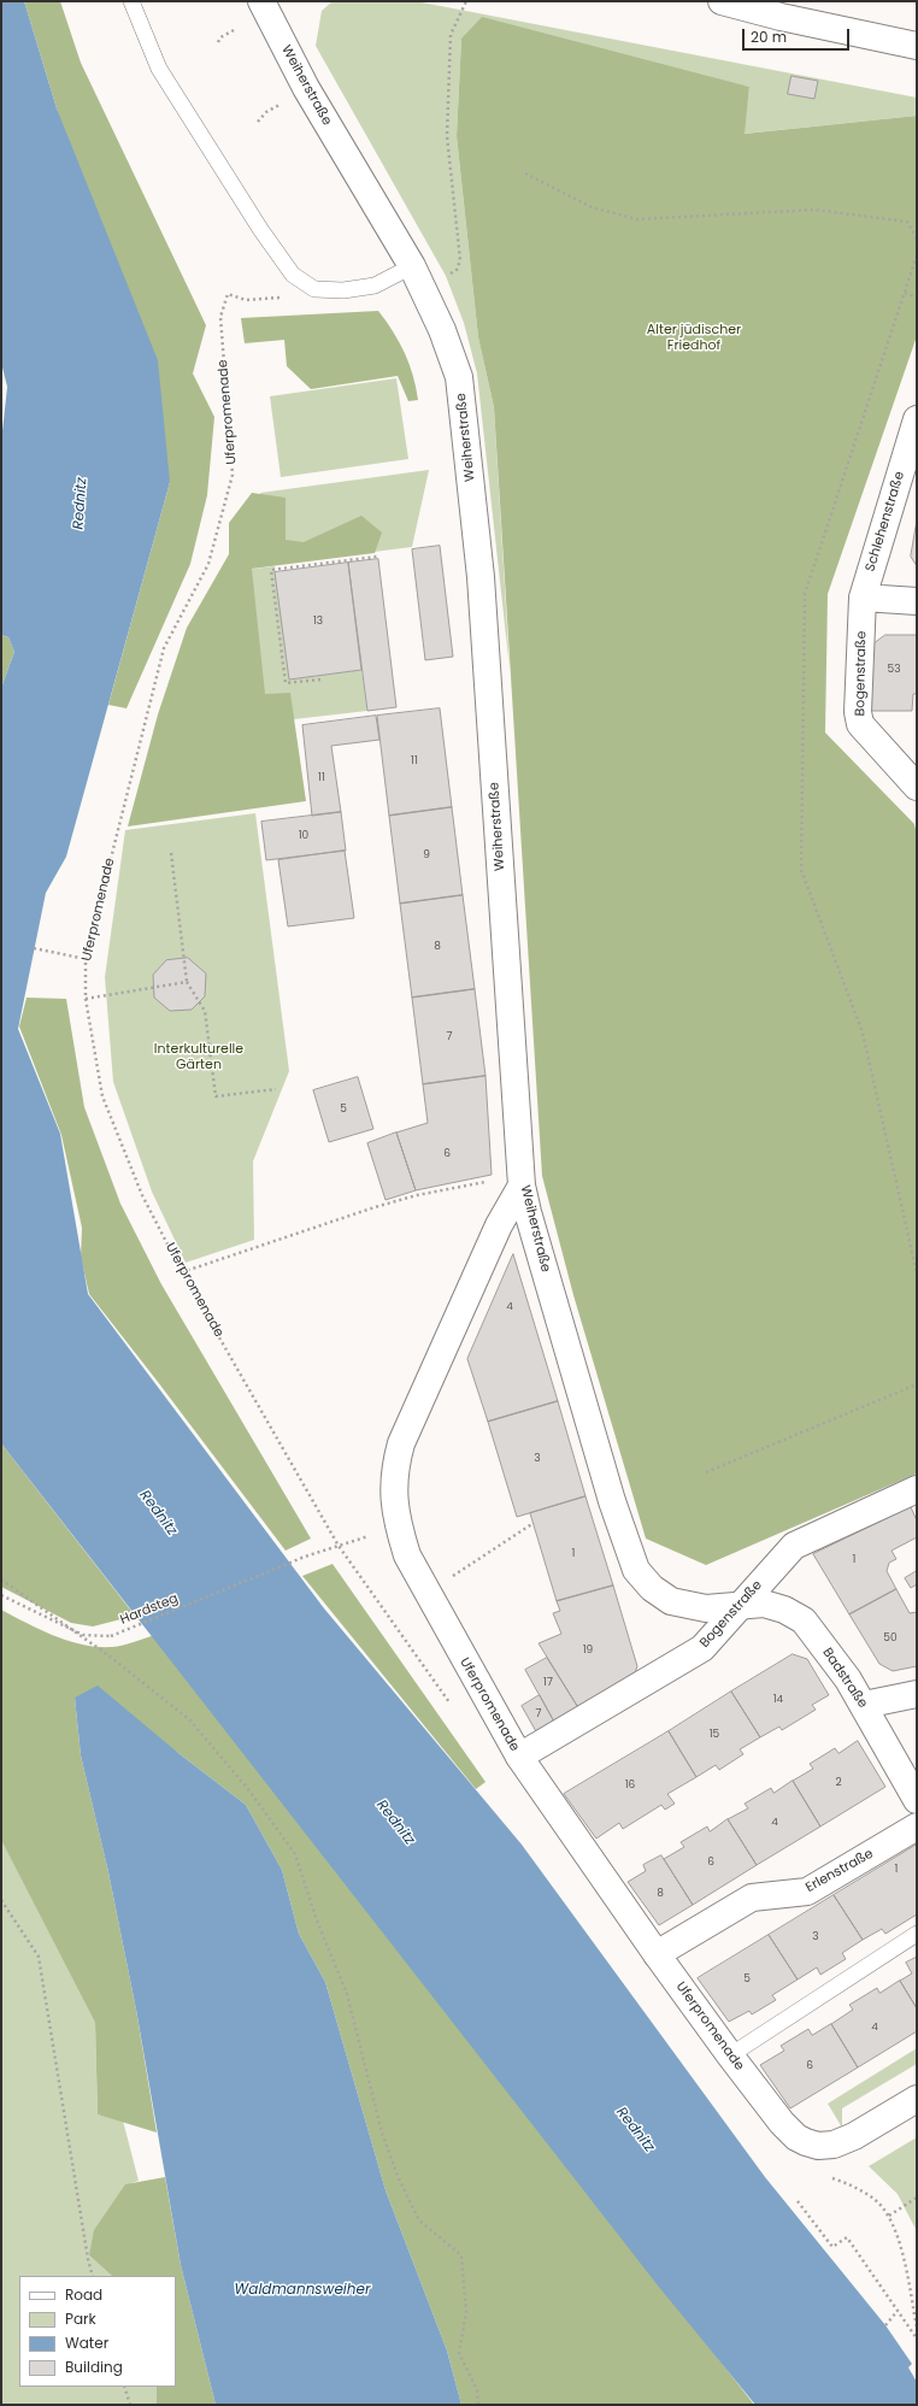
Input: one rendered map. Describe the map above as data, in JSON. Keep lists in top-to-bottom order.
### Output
{
  "streets": {
    "street": [
      "Weiherstraße",
      "Uferpromenade",
      "Schlehenstraße",
      "Bogenstraße",
      "Badstraße",
      "Erlenstraße"
    ],
    "path": ["Hardsteg"]
  },
  "crossings": [
    ["Weiherstraße", "Uferpromenade"],
    ["Weiherstraße", "Bogenstraße"],
    ["Weiherstraße", "Badstraße"],
    ["Uferpromenade", "Bogenstraße"],
    ["Uferpromenade", "Hardsteg"],
    ["Uferpromenade", "Erlenstraße"],
    ["Schlehenstraße", "Bogenstraße"],
    ["Bogenstraße", "Badstraße"]
  ],
  "water": ["Rednitz", "Waldmannsweiher"],
  "parks": ["Alter jüdischer Friedhof", "Interkulturelle Gärten"],
  "house_numbers": [
    "13",
    "53",
    "11",
    "11",
    "10",
    "9",
    "8",
    "7",
    "5",
    "6",
    "4",
    "3",
    "1",
    "1",
    "50",
    "19",
    "17",
    "14",
    "7",
    "15",
    "2",
    "16",
    "4",
    "6",
    "1",
    "8",
    "3",
    "5",
    "4",
    "6"
  ],
  "legend": [
    "Road",
    "Park",
    "Water",
    "Building"
  ],
  "scale_bar": "20 m"
}
